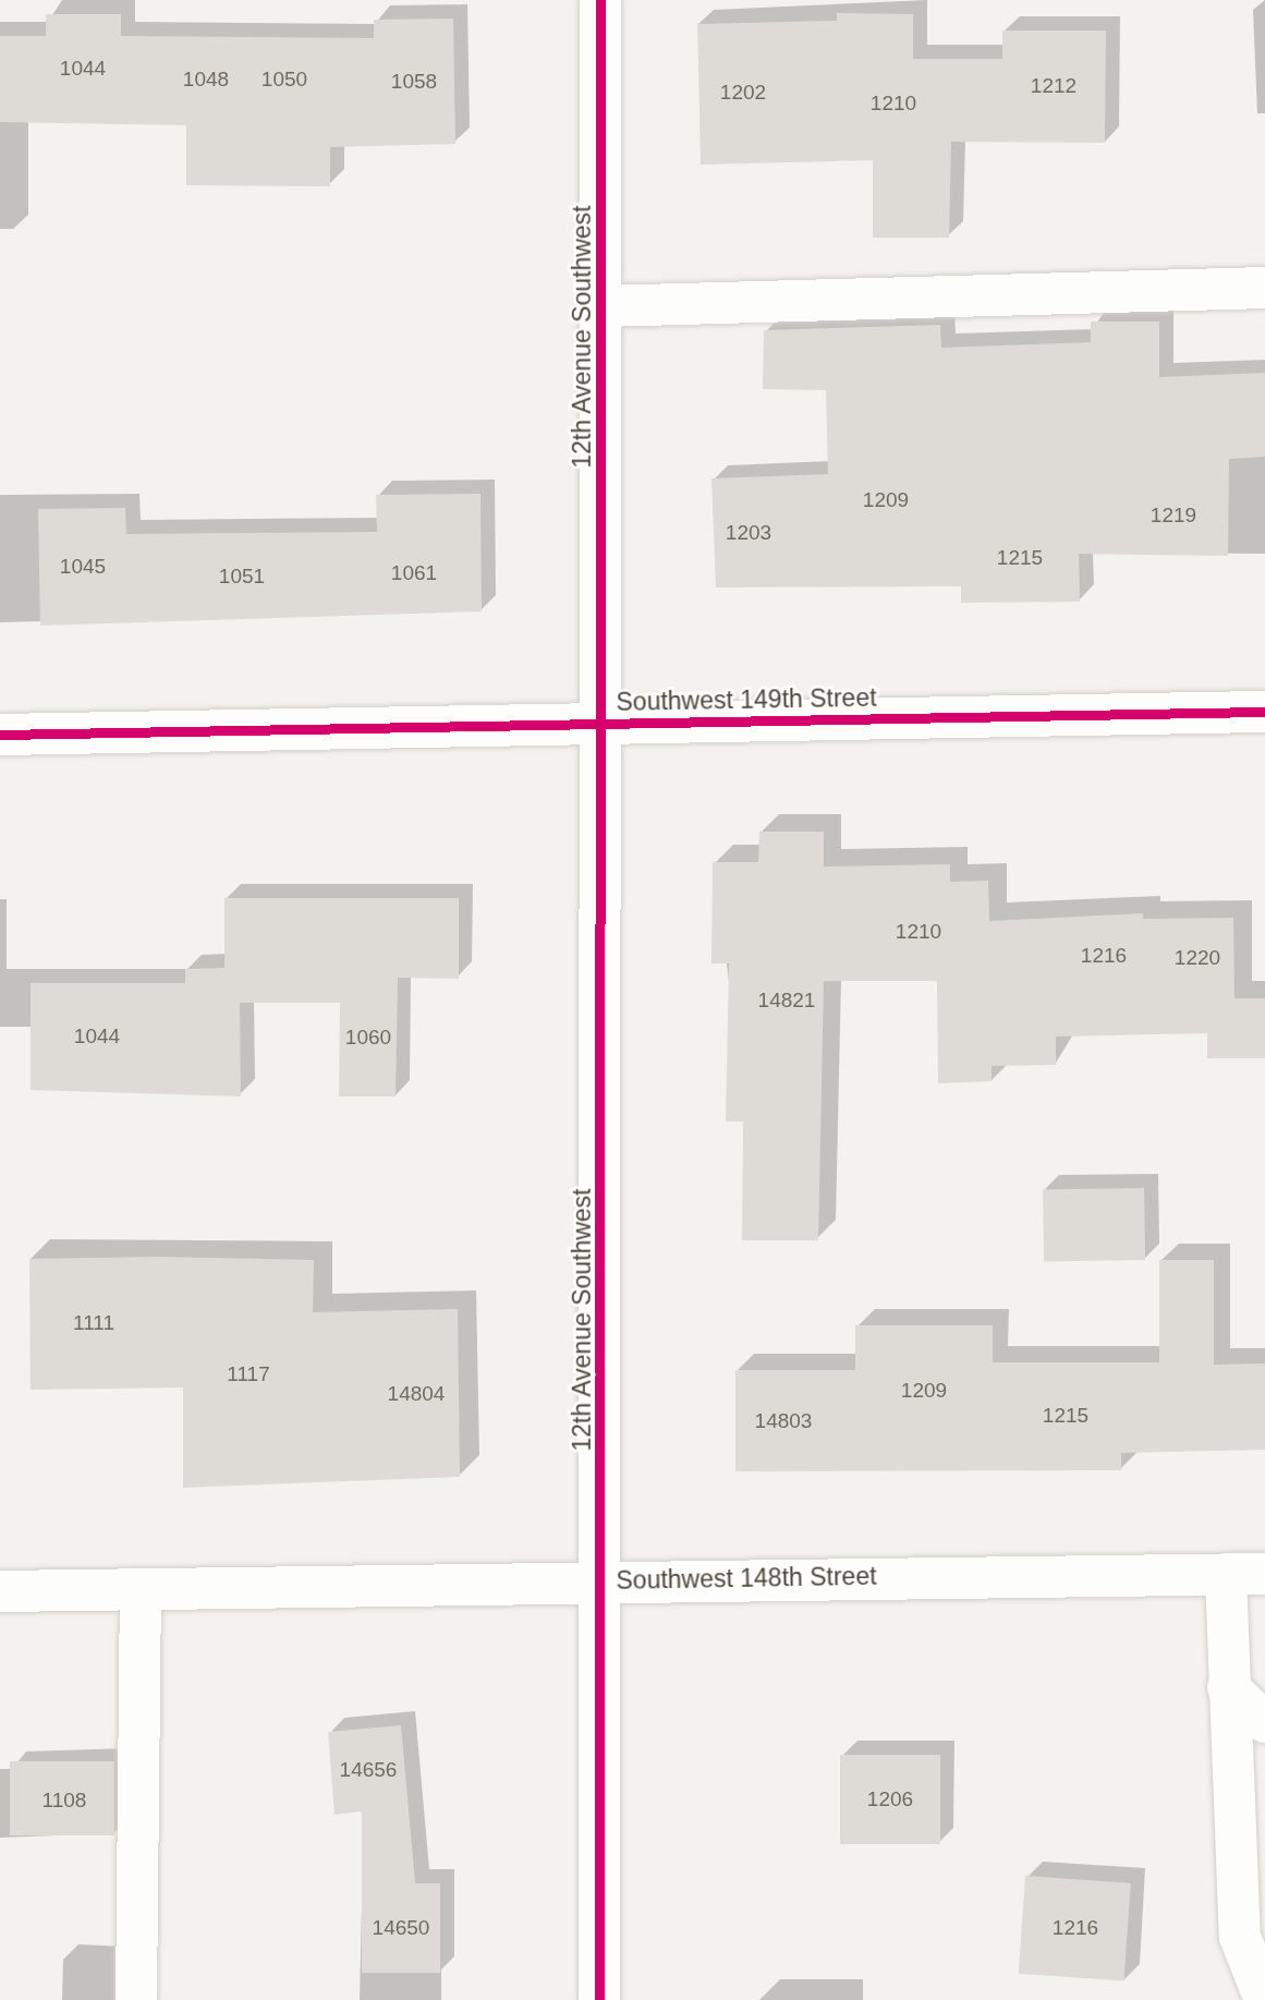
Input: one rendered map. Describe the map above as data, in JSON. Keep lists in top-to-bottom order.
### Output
{
  "streets": {
    "street": ["12th Avenue Southwest", "Southwest 149th Street", "Southwest 148th Street"]
  },
  "crossings": [
    ["12th Avenue Southwest", "Southwest 149th Street"],
    ["12th Avenue Southwest", "Southwest 148th Street"]
  ],
  "house_numbers": [
    "1044",
    "1048",
    "1050",
    "1058",
    "1212",
    "1202",
    "1210",
    "1209",
    "1219",
    "1203",
    "1215",
    "1045",
    "1061",
    "1051",
    "1210",
    "1216",
    "1220",
    "14821",
    "1044",
    "1060",
    "1111",
    "1117",
    "1209",
    "14804",
    "1215",
    "14803",
    "14656",
    "1206",
    "1108",
    "14650",
    "1216"
  ]
}
